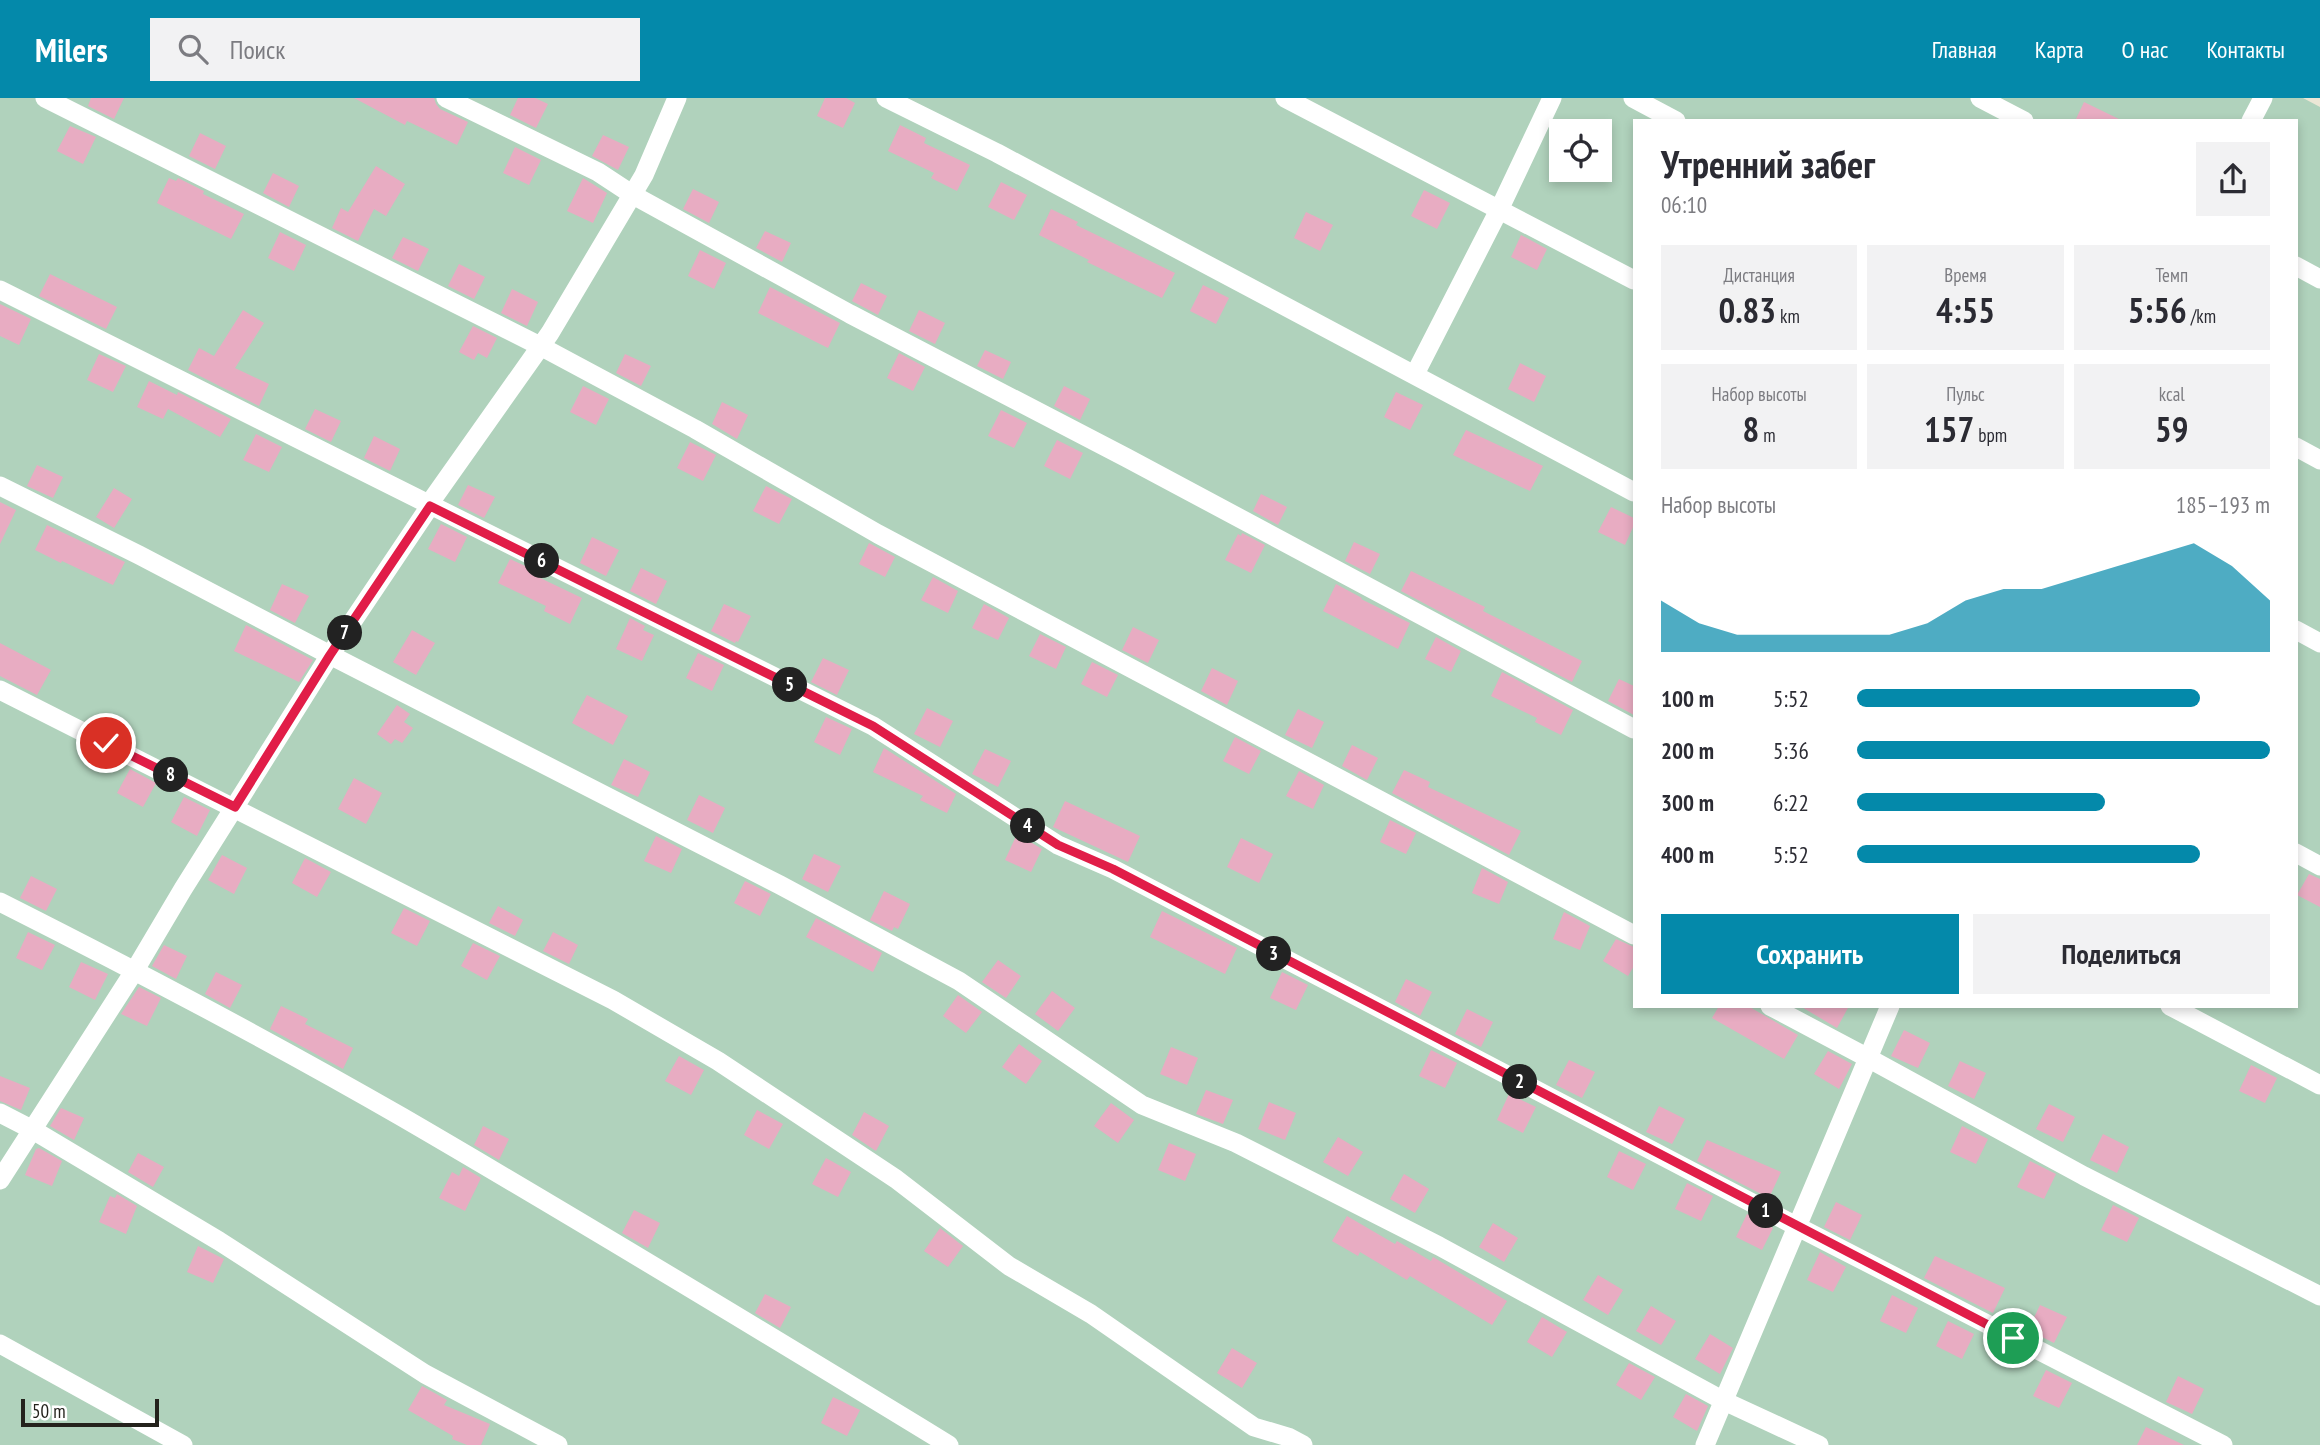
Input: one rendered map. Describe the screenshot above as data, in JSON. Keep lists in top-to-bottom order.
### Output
{
  "scale_bar": "50 m",
  "page": {
    "header": "Milers",
    "search": "Поиск",
    "nav": [
      "Главная",
      "Карта",
      "О нас",
      "Контакты"
    ],
    "heading": ["Утренний забег", "06:10"],
    "stats": [
      ["Дистанция", "0.83 km"],
      ["Время", "4:55"],
      ["Темп", "5:56 /km"],
      ["Набор высоты", "8 m"],
      ["Пульс", "157 bpm"],
      ["kcal", "59"]
    ],
    "chart": ["Набор высоты", "185–193 m"],
    "pins": [
      "6",
      "7",
      "5",
      "8",
      "4",
      "3",
      "2",
      "1"
    ],
    "list": [
      {
        "name": "100 m",
        "note": "5:52"
      },
      {
        "name": "200 m",
        "note": "5:36"
      },
      {
        "name": "300 m",
        "note": "6:22"
      },
      {
        "name": "400 m",
        "note": "5:52"
      }
    ],
    "buttons": ["Сохранить", "Поделиться"],
    "scale": "50 m"
  }
}
